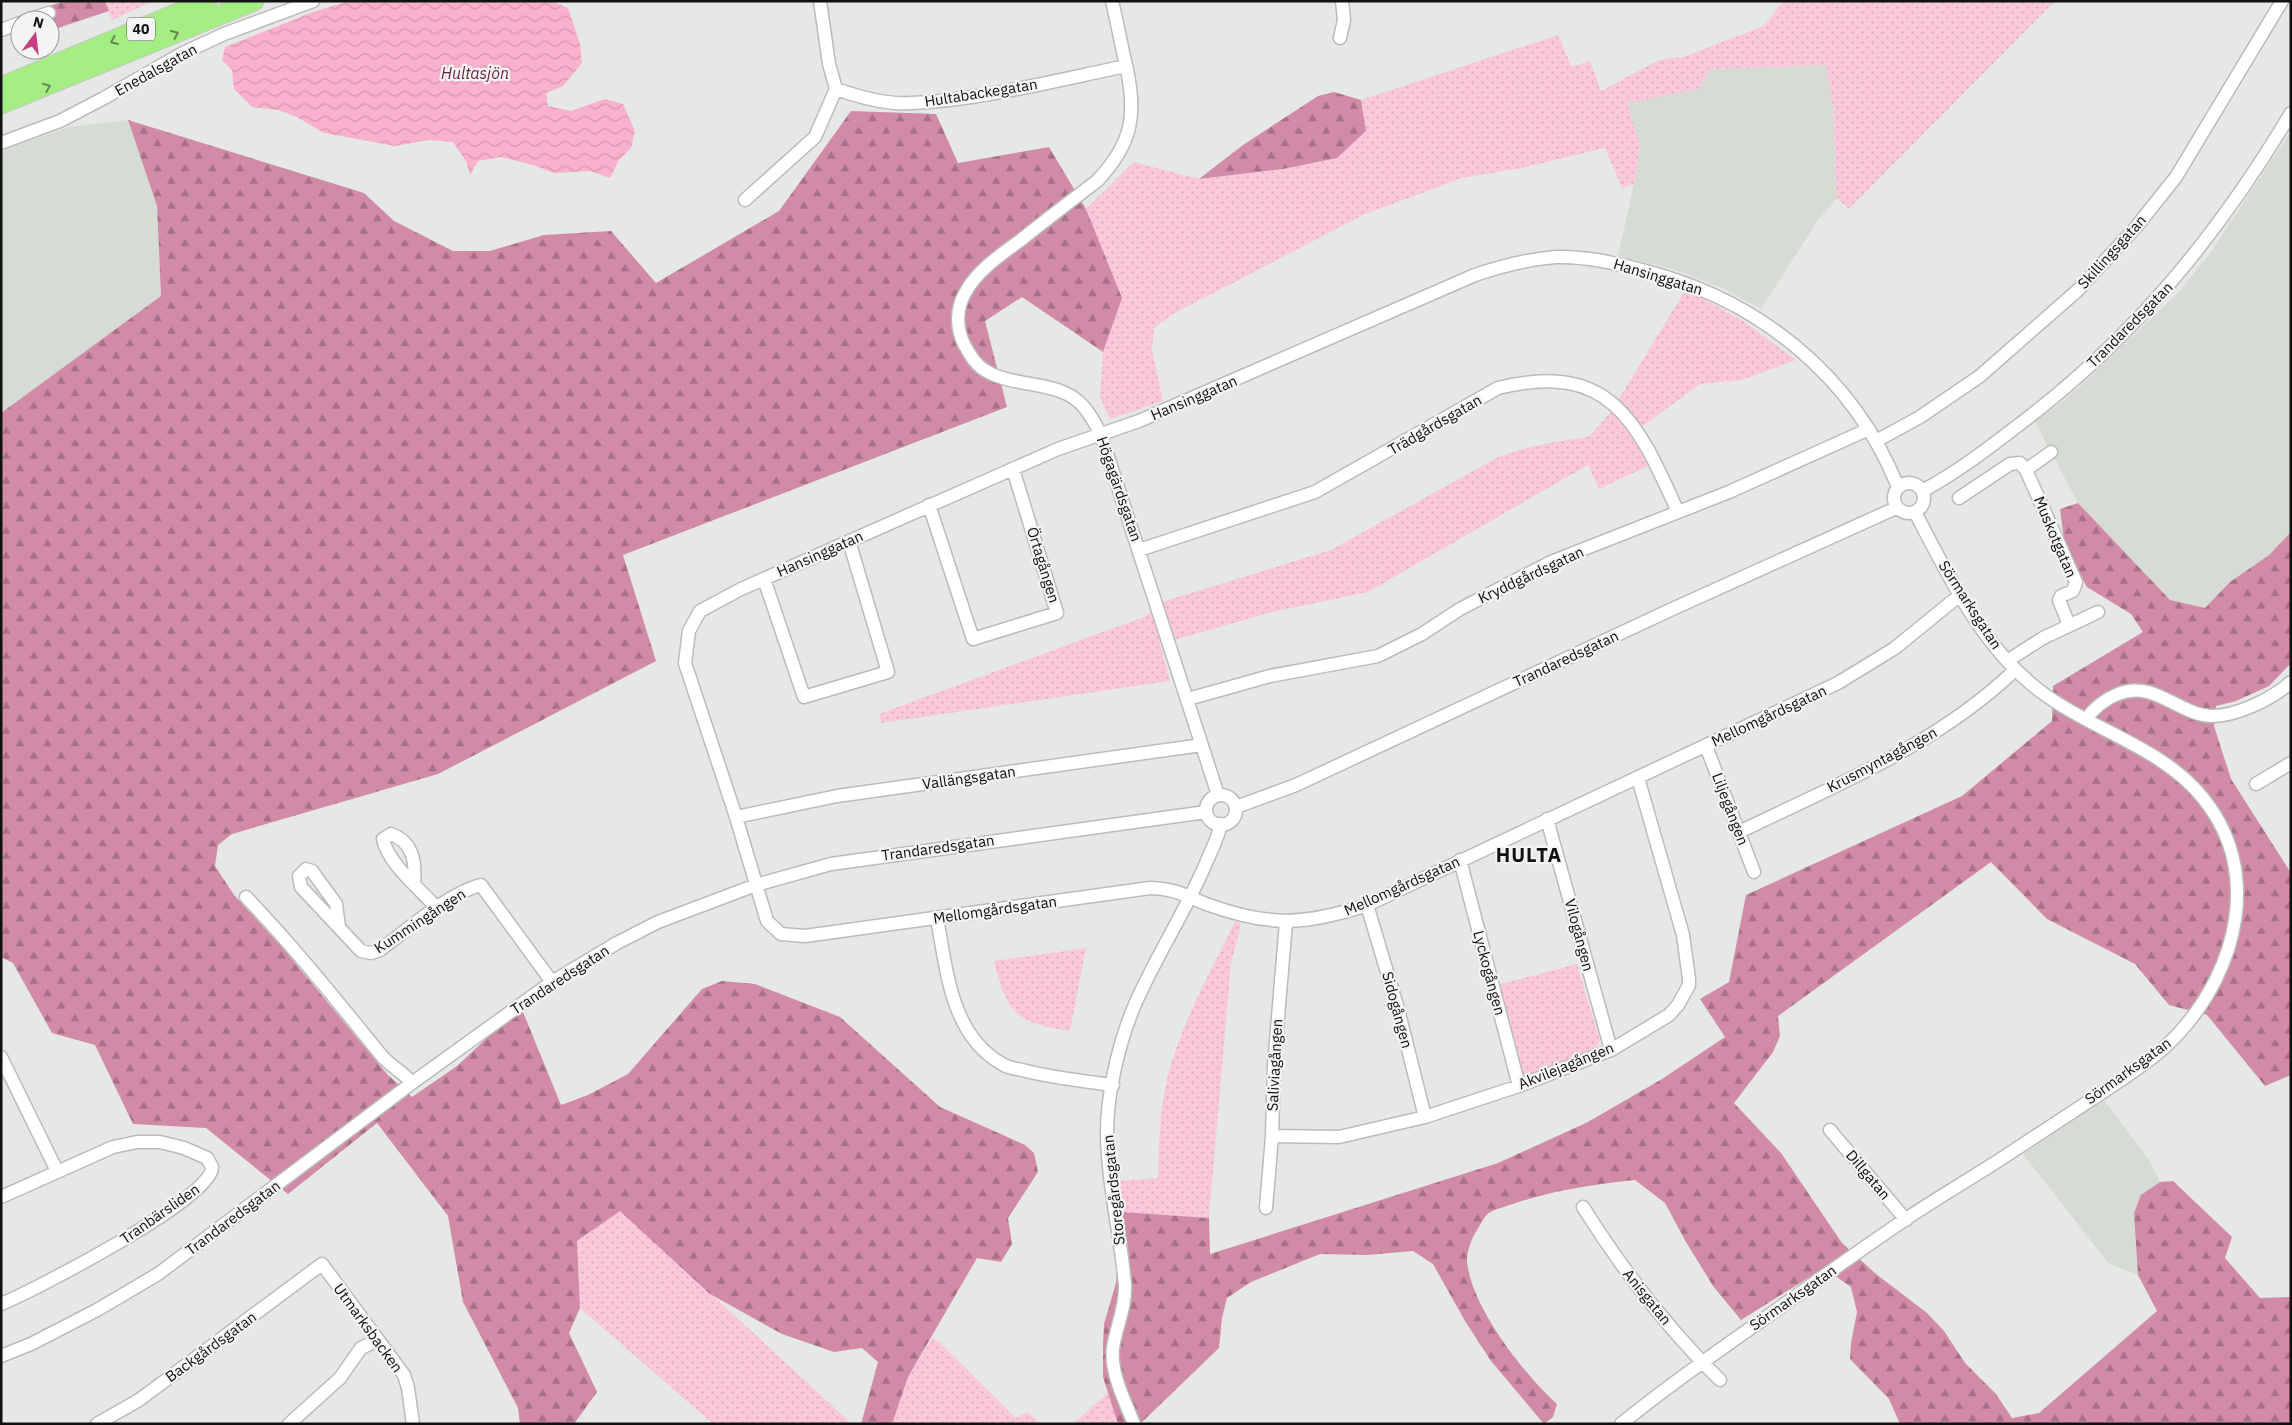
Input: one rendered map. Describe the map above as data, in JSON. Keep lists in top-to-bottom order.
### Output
{
  "streets": {
    "highway": ["40"],
    "street": [
      "Enedalsgatan",
      "Hultabackegatan",
      "Skillingsgatan",
      "Hansinggatan",
      "Trandaredsgatan",
      "Trädgårdsgatan",
      "Högagärdsgatan",
      "Muskotgatan",
      "Örtagången",
      "Kryddgårdsgatan",
      "Sörmarksgatan",
      "Mellomgårdsgatan",
      "Krusmyntagången",
      "Vallängsgatan",
      "Liljegången",
      "Kummingången",
      "Vilogången",
      "Lyckogången",
      "Sidogången",
      "Saliviagången",
      "Akvilejagången",
      "Dillgatan",
      "Storegårdsgatan",
      "Tranbärsliden",
      "Anisgatan",
      "Utmarksbacken",
      "Backgårdsgatan"
    ]
  },
  "crossings": [
    ["Hultabackegatan", "Högagärdsgatan"],
    ["Skillingsgatan", "Hansinggatan"],
    ["Hansinggatan", "Trandaredsgatan"],
    ["Hansinggatan", "Högagärdsgatan"],
    ["Hansinggatan", "Örtagången"],
    ["Hansinggatan", "Kryddgårdsgatan"],
    ["Hansinggatan", "Sörmarksgatan"],
    ["Hansinggatan", "Mellomgårdsgatan"],
    ["Hansinggatan", "Vallängsgatan"],
    ["Trandaredsgatan", "Högagärdsgatan"],
    ["Trandaredsgatan", "Sörmarksgatan"],
    ["Trandaredsgatan", "Mellomgårdsgatan"],
    ["Trandaredsgatan", "Kummingången"],
    ["Trandaredsgatan", "Storegårdsgatan"],
    ["Trädgårdsgatan", "Högagärdsgatan"],
    ["Trädgårdsgatan", "Kryddgårdsgatan"],
    ["Högagärdsgatan", "Kryddgårdsgatan"],
    ["Högagärdsgatan", "Vallängsgatan"],
    ["Högagärdsgatan", "Storegårdsgatan"],
    ["Sörmarksgatan", "Mellomgårdsgatan"],
    ["Sörmarksgatan", "Krusmyntagången"],
    ["Sörmarksgatan", "Dillgatan"],
    ["Sörmarksgatan", "Anisgatan"],
    ["Mellomgårdsgatan", "Liljegången"],
    ["Mellomgårdsgatan", "Vilogången"],
    ["Mellomgårdsgatan", "Lyckogången"],
    ["Mellomgårdsgatan", "Sidogången"],
    ["Mellomgårdsgatan", "Saliviagången"],
    ["Mellomgårdsgatan", "Akvilejagången"],
    ["Mellomgårdsgatan", "Storegårdsgatan"],
    ["Krusmyntagången", "Liljegången"],
    ["Vilogången", "Akvilejagången"],
    ["Lyckogången", "Akvilejagången"],
    ["Sidogången", "Akvilejagången"],
    ["Saliviagången", "Akvilejagången"],
    ["Utmarksbacken", "Backgårdsgatan"]
  ],
  "districts": ["HULTA"],
  "water": ["Hultasjön"],
  "north": "top"
}
